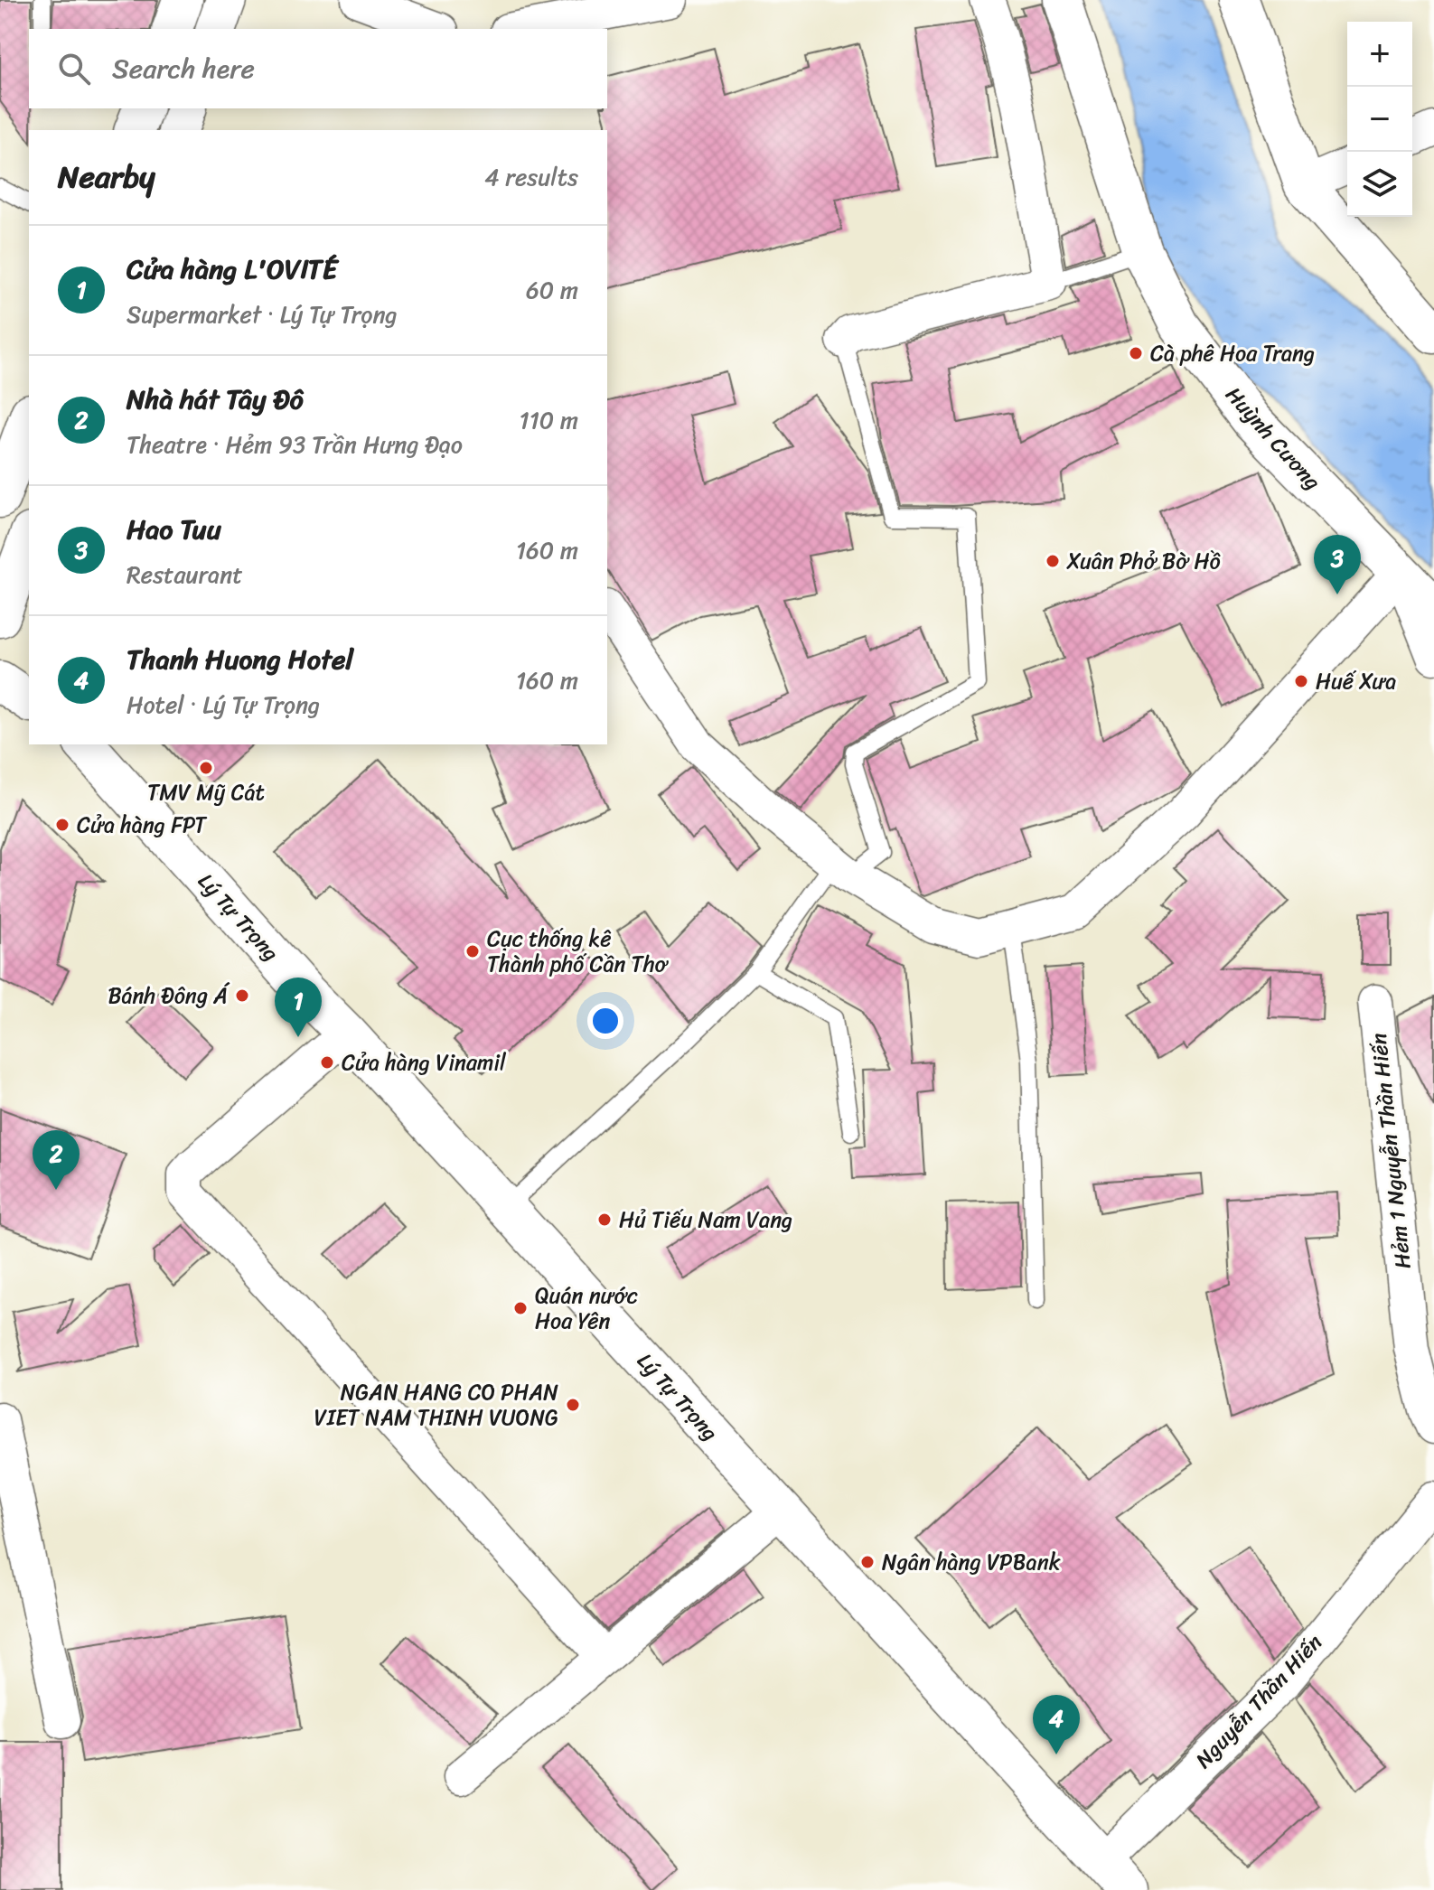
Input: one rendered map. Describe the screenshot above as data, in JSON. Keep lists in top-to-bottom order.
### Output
{
  "streets": {
    "main road": ["Huỳnh Cương", "Lý Tự Trọng"],
    "street": ["Hẻm 1 Nguyễn Thần Hiến", "Nguyễn Thần Hiến"]
  },
  "crossings": [
    ["Lý Tự Trọng", "Nguyễn Thần Hiến"]
  ],
  "places": [
    "Cà phê Hoa Trang",
    "Xuân Phở Bờ Hồ",
    "Huế Xưa",
    "TMV Mỹ Cát",
    "Cửa hàng FPT",
    "Cục thống kê Thành phố Cần Thơ",
    "Bánh Đông Á",
    "Cửa hàng Vinamil",
    "Hủ Tiếu Nam Vang",
    "Quán nước Hoa Yên",
    "NGAN HANG CO PHAN VIET NAM THINH VUONG",
    "Ngân hàng VPBank"
  ],
  "page": {
    "map_buttons": ["+", "−"],
    "search": "Search here",
    "heading": ["Nearby", "4 results"],
    "list": [
      {
        "mark": "1",
        "name": "Cửa hàng L'OVITÉ",
        "note": "Supermarket · Lý Tự Trọng",
        "value": "60 m"
      },
      {
        "mark": "2",
        "name": "Nhà hát Tây Đô",
        "note": "Theatre · Hẻm 93 Trần Hưng Đạo",
        "value": "110 m"
      },
      {
        "mark": "3",
        "name": "Hao Tuu",
        "note": "Restaurant",
        "value": "160 m"
      },
      {
        "mark": "4",
        "name": "Thanh Huong Hotel",
        "note": "Hotel · Lý Tự Trọng",
        "value": "160 m"
      }
    ],
    "pins": [
      "3",
      "1",
      "2",
      "4"
    ]
  }
}
